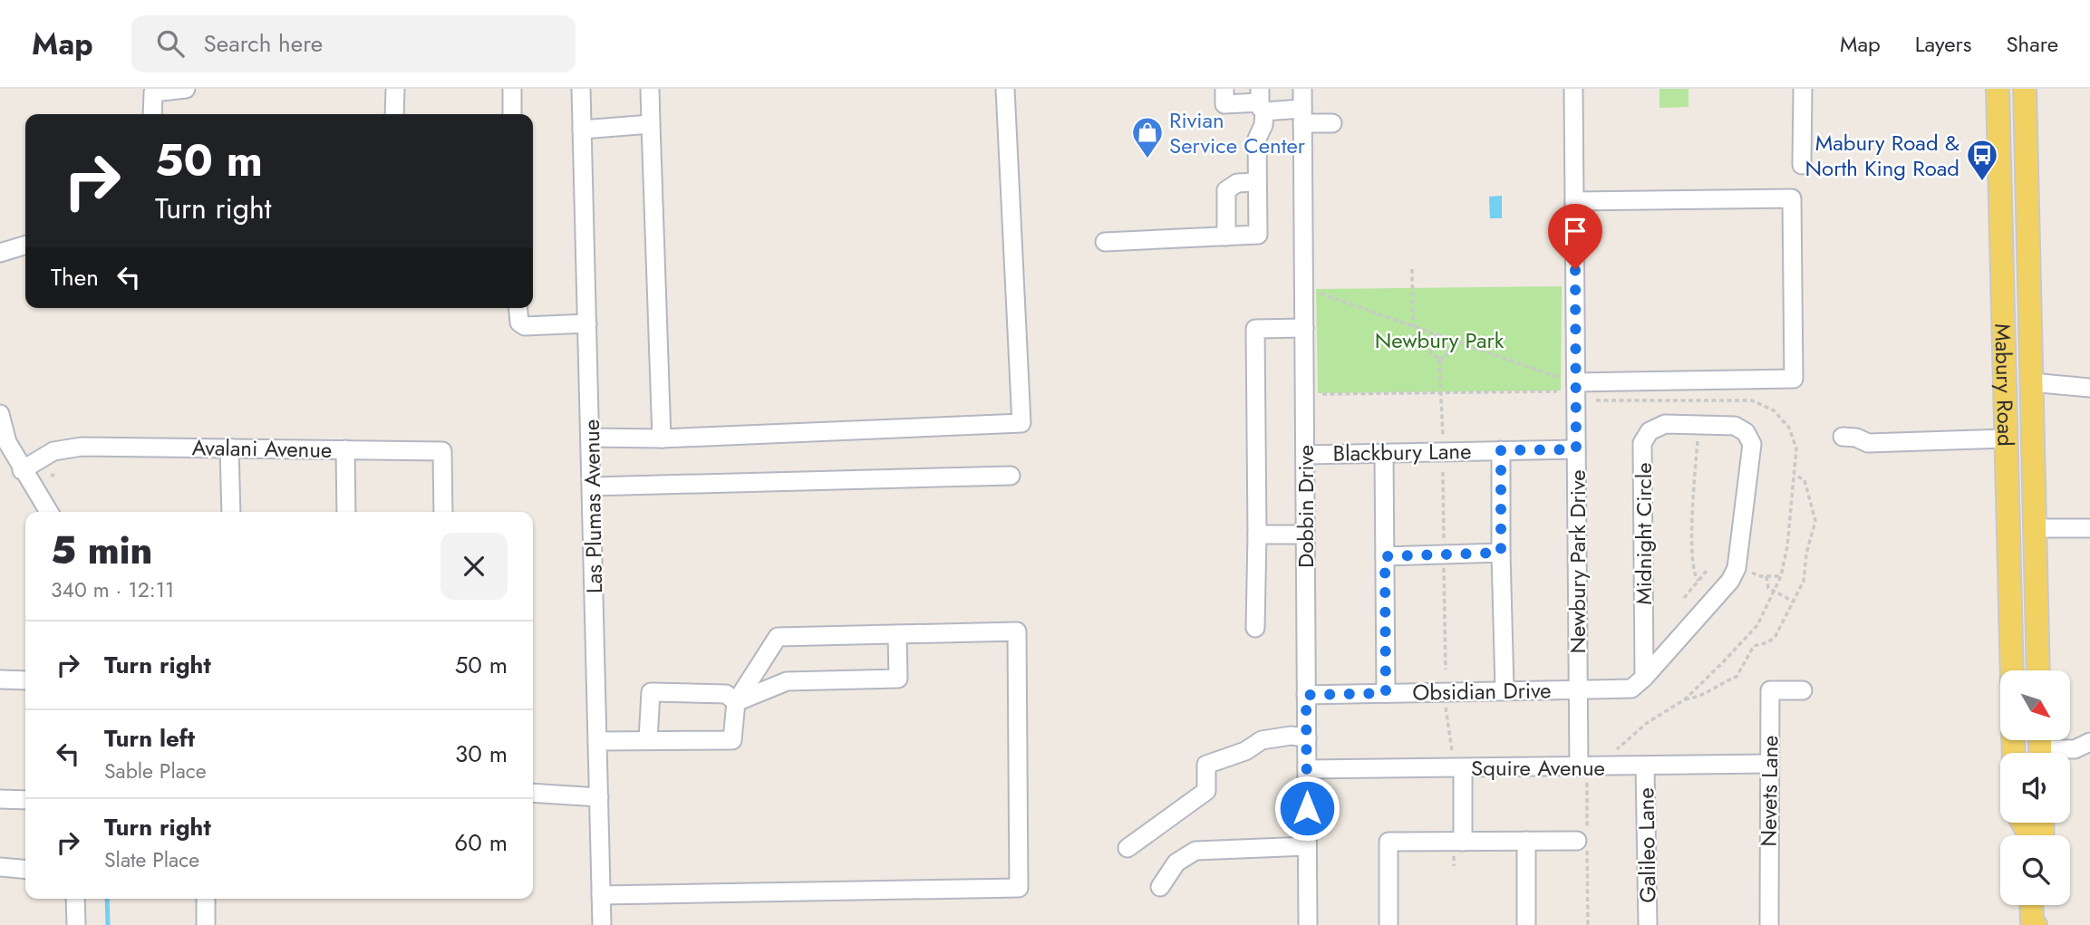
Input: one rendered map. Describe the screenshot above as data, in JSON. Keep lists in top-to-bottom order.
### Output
{
  "streets": {
    "main road": ["Mabury Road"],
    "street": [
      "Avalani Avenue",
      "Blackbury Lane",
      "Las Plumas Avenue",
      "Dobbin Drive",
      "Midnight Circle",
      "Newbury Park Drive",
      "Obsidian Drive",
      "Squire Avenue",
      "Nevets Lane",
      "Galileo Lane"
    ]
  },
  "crossings": [
    ["Blackbury Lane", "Dobbin Drive"],
    ["Blackbury Lane", "Newbury Park Drive"],
    ["Dobbin Drive", "Obsidian Drive"],
    ["Dobbin Drive", "Squire Avenue"],
    ["Midnight Circle", "Newbury Park Drive"],
    ["Midnight Circle", "Obsidian Drive"],
    ["Newbury Park Drive", "Obsidian Drive"],
    ["Newbury Park Drive", "Squire Avenue"],
    ["Squire Avenue", "Nevets Lane"],
    ["Squire Avenue", "Galileo Lane"]
  ],
  "parks": ["Newbury Park"],
  "places": {
    "shop": ["Rivian Service Center"],
    "bus stop": ["Mabury Road & North King Road"]
  },
  "north": "bottom right",
  "page": {
    "header": "Map",
    "search": "Search here",
    "nav": ["Map", "Layers", "Share"],
    "turn": ["50 m", "Turn right"],
    "then": "Then",
    "heading": ["5 min", "340 m · 12:11"],
    "list": [
      {
        "name": "Turn right",
        "value": "50 m"
      },
      {
        "name": "Turn left",
        "note": "Sable Place",
        "value": "30 m"
      },
      {
        "name": "Turn right",
        "note": "Slate Place",
        "value": "60 m"
      }
    ]
  }
}
